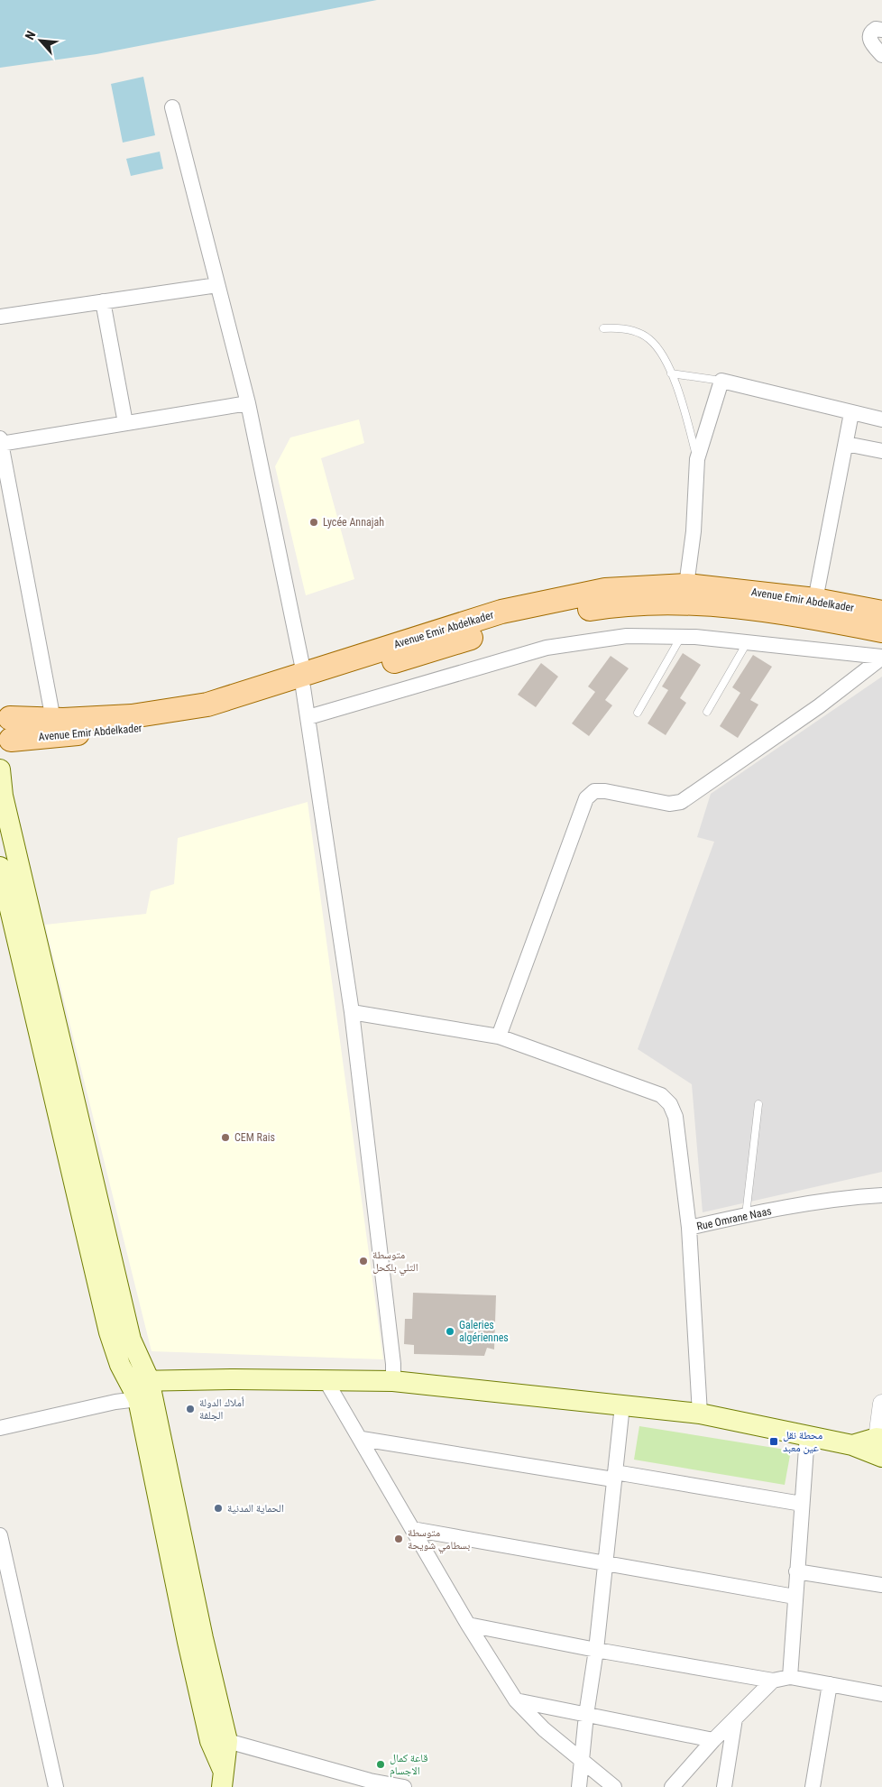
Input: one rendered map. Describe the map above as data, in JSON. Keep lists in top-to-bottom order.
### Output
{
  "streets": {
    "main road": ["Avenue Emir Abdelkader"],
    "street": ["Rue Omrane Naas"]
  },
  "places": {
    "other": [
      "Lycée Annajah",
      "CEM Rais",
      "متوسطة التلي بلكحل",
      "Galeries algériennes",
      "أملاك الدولة الجلفة",
      "الحماية المدنية",
      "متوسطة بسطامي شويحة",
      "قاعة كمال الاجسام"
    ],
    "transit": ["محطة نقل عين معبد"]
  },
  "north": "top left"
}
